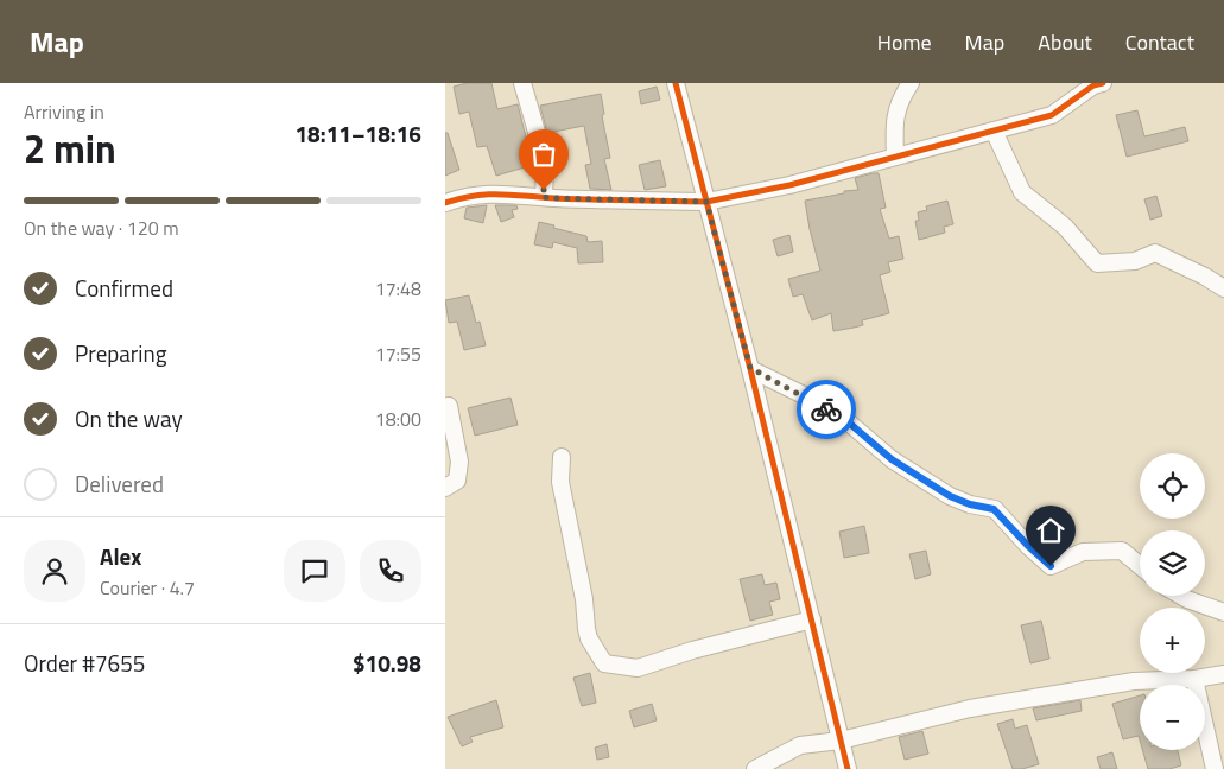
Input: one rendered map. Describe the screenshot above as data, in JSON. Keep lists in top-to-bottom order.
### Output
{
  "page": {
    "header": "Map",
    "nav": [
      "Home",
      "Map",
      "About",
      "Contact"
    ],
    "heading": ["2 min", "Arriving in", "18:11–18:16"],
    "panel": [
      "Alex",
      "Courier · 4.7",
      "Order #7655",
      "$10.98"
    ],
    "bar": "On the way · 120 m",
    "list": [
      ["Confirmed", "17:48"],
      ["Preparing", "17:55"],
      ["On the way", "18:00"],
      "Delivered"
    ],
    "map_buttons": ["+", "−"]
  }
}
